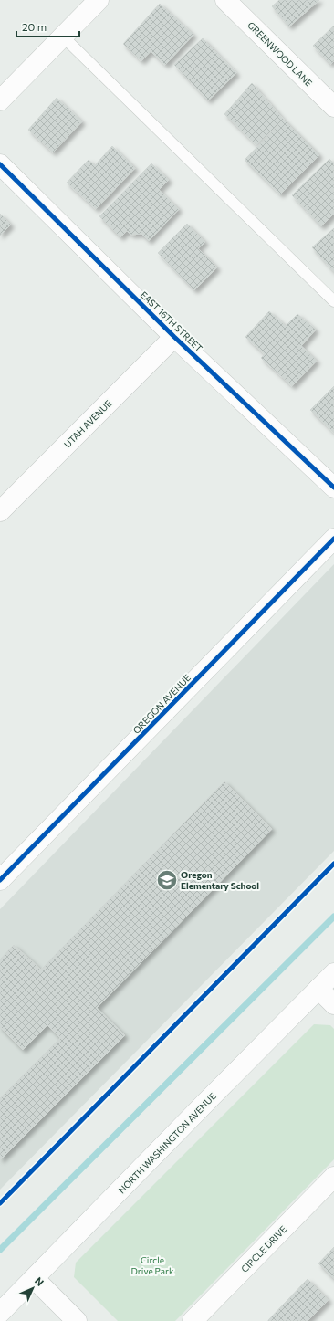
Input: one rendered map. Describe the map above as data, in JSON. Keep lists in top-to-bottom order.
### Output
{
  "streets": {
    "street": [
      "GREENWOOD LANE",
      "EAST 16TH STREET",
      "UTAH AVENUE",
      "OREGON AVENUE",
      "NORTH WASHINGTON AVENUE",
      "CIRCLE DRIVE"
    ]
  },
  "crossings": [
    ["EAST 16TH STREET", "UTAH AVENUE"]
  ],
  "parks": ["Circle Drive Park"],
  "places": {
    "school or university": ["Oregon Elementary School"]
  },
  "scale_bar": "20 m",
  "north": "top right"
}
